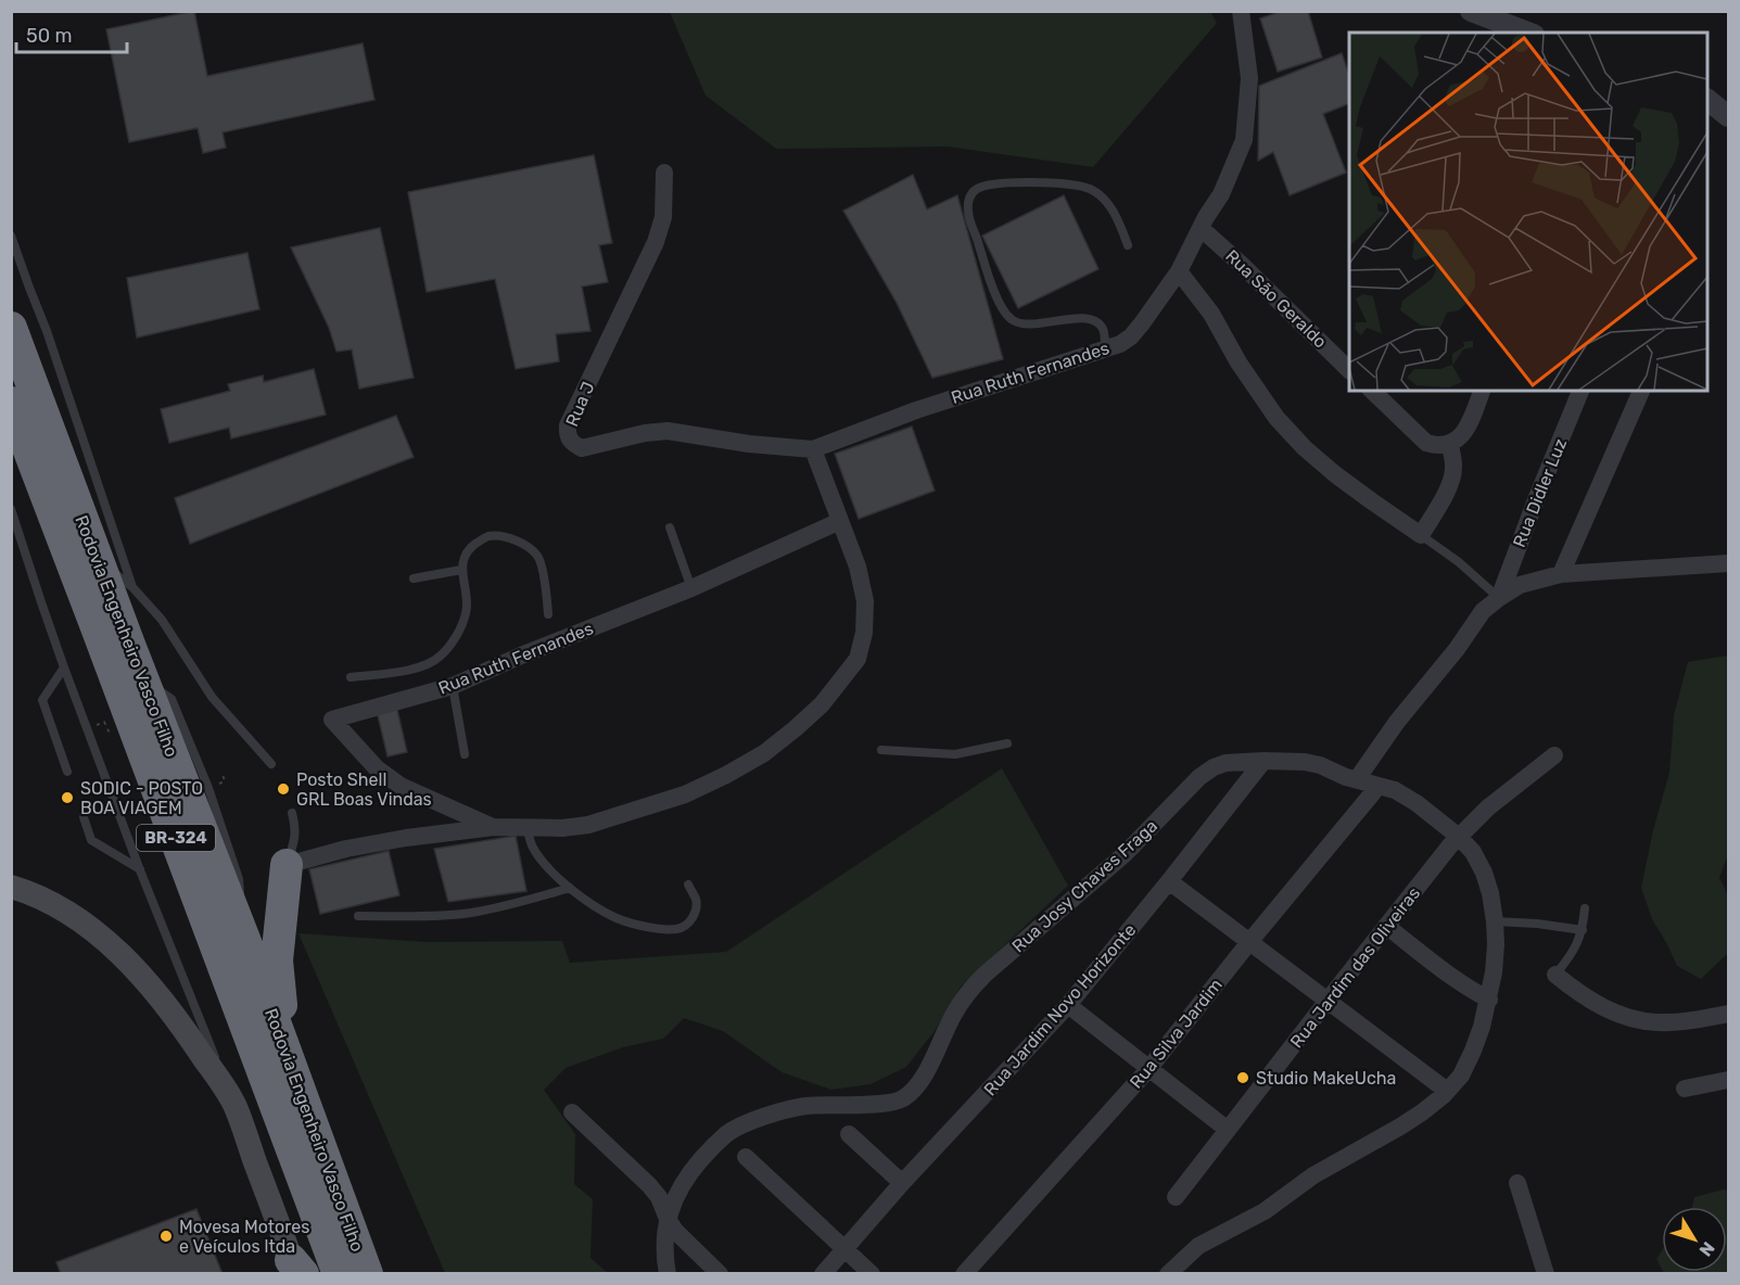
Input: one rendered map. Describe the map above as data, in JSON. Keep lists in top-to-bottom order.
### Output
{
  "streets": {
    "highway": ["Rodovia Engenheiro Vasco Filho", "BR-324"],
    "street": [
      "Rua São Geraldo",
      "Rua Ruth Fernandes",
      "Rua J",
      "Rua Didler Luz",
      "Rua Josy Chaves Fraga",
      "Rua Jardim das Oliveiras",
      "Rua Jardim Novo Horizonte",
      "Rua Silva Jardim"
    ]
  },
  "crossings": [
    ["Rua São Geraldo", "Rua Ruth Fernandes"],
    ["Rua Ruth Fernandes", "Rua J"],
    ["Rua Josy Chaves Fraga", "Rua Jardim das Oliveiras"],
    ["Rua Josy Chaves Fraga", "Rua Jardim Novo Horizonte"],
    ["Rua Josy Chaves Fraga", "Rua Silva Jardim"]
  ],
  "places": [
    "Posto Shell GRL Boas Vindas",
    "SODIC - POSTO BOA VIAGEM",
    "Studio MakeUcha",
    "Movesa Motores e Veículos ltda"
  ],
  "scale_bar": "50 m",
  "north": "bottom right"
}
